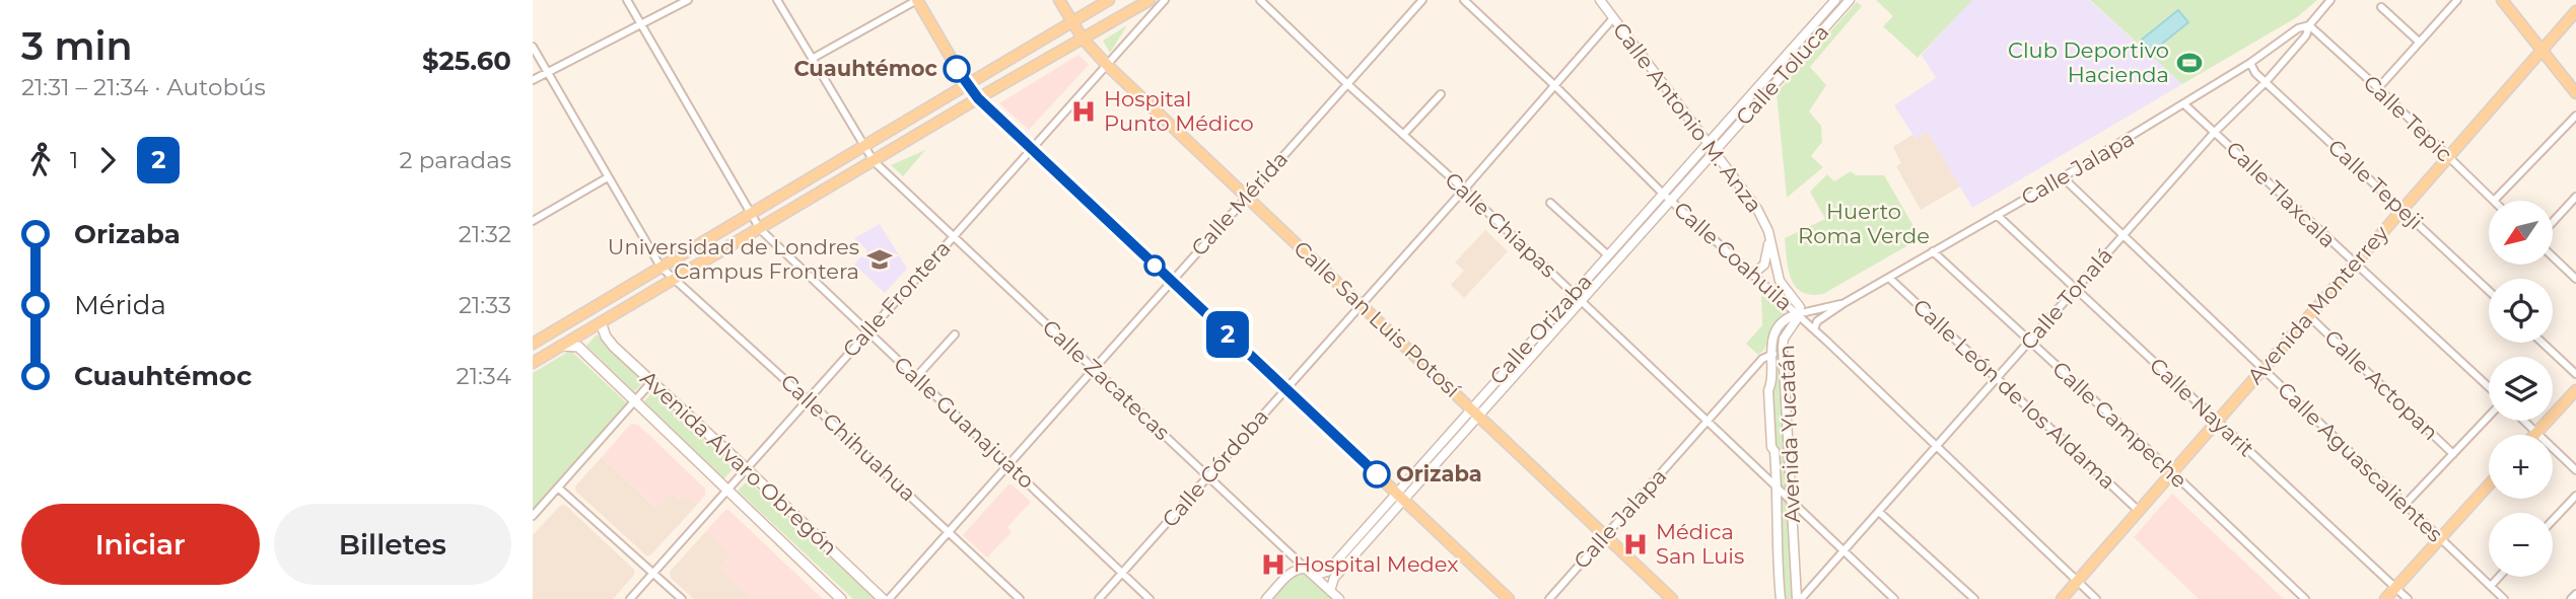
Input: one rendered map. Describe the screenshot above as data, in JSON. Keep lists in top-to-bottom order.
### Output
{
  "streets": {
    "main road": ["Avenida Monterrey", "Calle San Luis Potosí", "Avenida Álvaro Obregón"],
    "street": [
      "Calle Toluca",
      "Calle Antonio M. Anza",
      "Calle Tepic",
      "Calle Jalapa",
      "Calle Tepeji",
      "Calle Tlaxcala",
      "Calle Mérida",
      "Calle Chiapas",
      "Calle Coahuila",
      "Calle Frontera",
      "Calle Tonalá",
      "Calle Orizaba",
      "Calle Zacatecas",
      "Calle Actopan",
      "Calle León de los Aldama",
      "Calle Nayarit",
      "Calle Guanajuato",
      "Calle Campeche",
      "Avenida Yucatán",
      "Calle Chihuahua",
      "Calle Aguascalientes",
      "Calle Córdoba"
    ]
  },
  "crossings": [
    ["Calle Toluca", "Calle Antonio M. Anza"],
    ["Calle Toluca", "Calle Orizaba"],
    ["Calle Antonio M. Anza", "Calle Jalapa"],
    ["Calle Antonio M. Anza", "Calle Coahuila"],
    ["Calle Antonio M. Anza", "Calle Orizaba"],
    ["Calle Antonio M. Anza", "Avenida Yucatán"],
    ["Calle Antonio M. Anza", "Calle Córdoba"],
    ["Calle Tepic", "Calle Jalapa"],
    ["Calle Tepic", "Calle Tonalá"],
    ["Calle Tepic", "Avenida Monterrey"],
    ["Calle Jalapa", "Calle Tepeji"],
    ["Calle Jalapa", "Calle Tlaxcala"],
    ["Calle Jalapa", "Calle Chiapas"],
    ["Calle Jalapa", "Calle Coahuila"],
    ["Calle Jalapa", "Calle Tonalá"],
    ["Calle Jalapa", "Calle San Luis Potosí"],
    ["Calle Jalapa", "Calle León de los Aldama"],
    ["Calle Jalapa", "Calle Nayarit"],
    ["Calle Jalapa", "Calle Campeche"],
    ["Calle Jalapa", "Avenida Yucatán"],
    ["Calle Jalapa", "Calle Aguascalientes"],
    ["Calle Tepeji", "Calle Tonalá"],
    ["Calle Tepeji", "Avenida Monterrey"],
    ["Calle Tlaxcala", "Calle Tonalá"],
    ["Calle Tlaxcala", "Avenida Monterrey"],
    ["Calle Mérida", "Calle Chiapas"],
    ["Calle Mérida", "Calle San Luis Potosí"],
    ["Calle Mérida", "Calle Zacatecas"],
    ["Calle Mérida", "Calle Guanajuato"],
    ["Calle Mérida", "Calle Chihuahua"],
    ["Calle Chiapas", "Calle Tonalá"],
    ["Calle Chiapas", "Calle Orizaba"],
    ["Calle Chiapas", "Avenida Yucatán"],
    ["Calle Chiapas", "Calle Córdoba"],
    ["Calle Coahuila", "Calle Tonalá"],
    ["Calle Coahuila", "Avenida Monterrey"],
    ["Calle Coahuila", "Calle Orizaba"],
    ["Calle Coahuila", "Avenida Yucatán"],
    ["Calle Coahuila", "Calle Córdoba"],
    ["Calle Frontera", "Calle San Luis Potosí"],
    ["Calle Frontera", "Calle Zacatecas"],
    ["Calle Frontera", "Calle Guanajuato"],
    ["Calle Frontera", "Calle Chihuahua"],
    ["Calle Frontera", "Avenida Álvaro Obregón"],
    ["Calle Tonalá", "Calle León de los Aldama"],
    ["Calle Tonalá", "Calle Nayarit"],
    ["Calle Tonalá", "Calle Campeche"],
    ["Calle Tonalá", "Avenida Yucatán"],
    ["Calle Tonalá", "Calle Aguascalientes"],
    ["Avenida Monterrey", "Calle Actopan"],
    ["Avenida Monterrey", "Calle León de los Aldama"],
    ["Avenida Monterrey", "Calle Nayarit"],
    ["Avenida Monterrey", "Calle Campeche"],
    ["Avenida Monterrey", "Calle Aguascalientes"],
    ["Calle San Luis Potosí", "Calle Orizaba"],
    ["Calle San Luis Potosí", "Calle Córdoba"],
    ["Calle Orizaba", "Calle Zacatecas"],
    ["Calle Zacatecas", "Calle Córdoba"],
    ["Calle Guanajuato", "Calle Córdoba"]
  ],
  "parks": ["Huerto Roma Verde"],
  "places": {
    "sports": ["Club Deportivo Hacienda"],
    "other": ["Cuauhtémoc", "Orizaba"],
    "hospital": ["Hospital Punto Médico", "Médica San Luis", "Hospital Medex"],
    "school or university": ["Universidad de Londres Campus Frontera"]
  },
  "lines": ["bus line 2"],
  "north": "bottom left",
  "page": {
    "heading": ["3 min", "21:31 – 21:34 · Autobús", "$25.60"],
    "on_map": "2",
    "legs": ["1", "2", "2 paradas"],
    "list": [
      {
        "name": "Orizaba",
        "value": "21:32"
      },
      {
        "name": "Mérida",
        "value": "21:33"
      },
      {
        "name": "Cuauhtémoc",
        "value": "21:34"
      }
    ],
    "map_buttons": ["+", "−"],
    "buttons": ["Iniciar", "Billetes"]
  }
}
